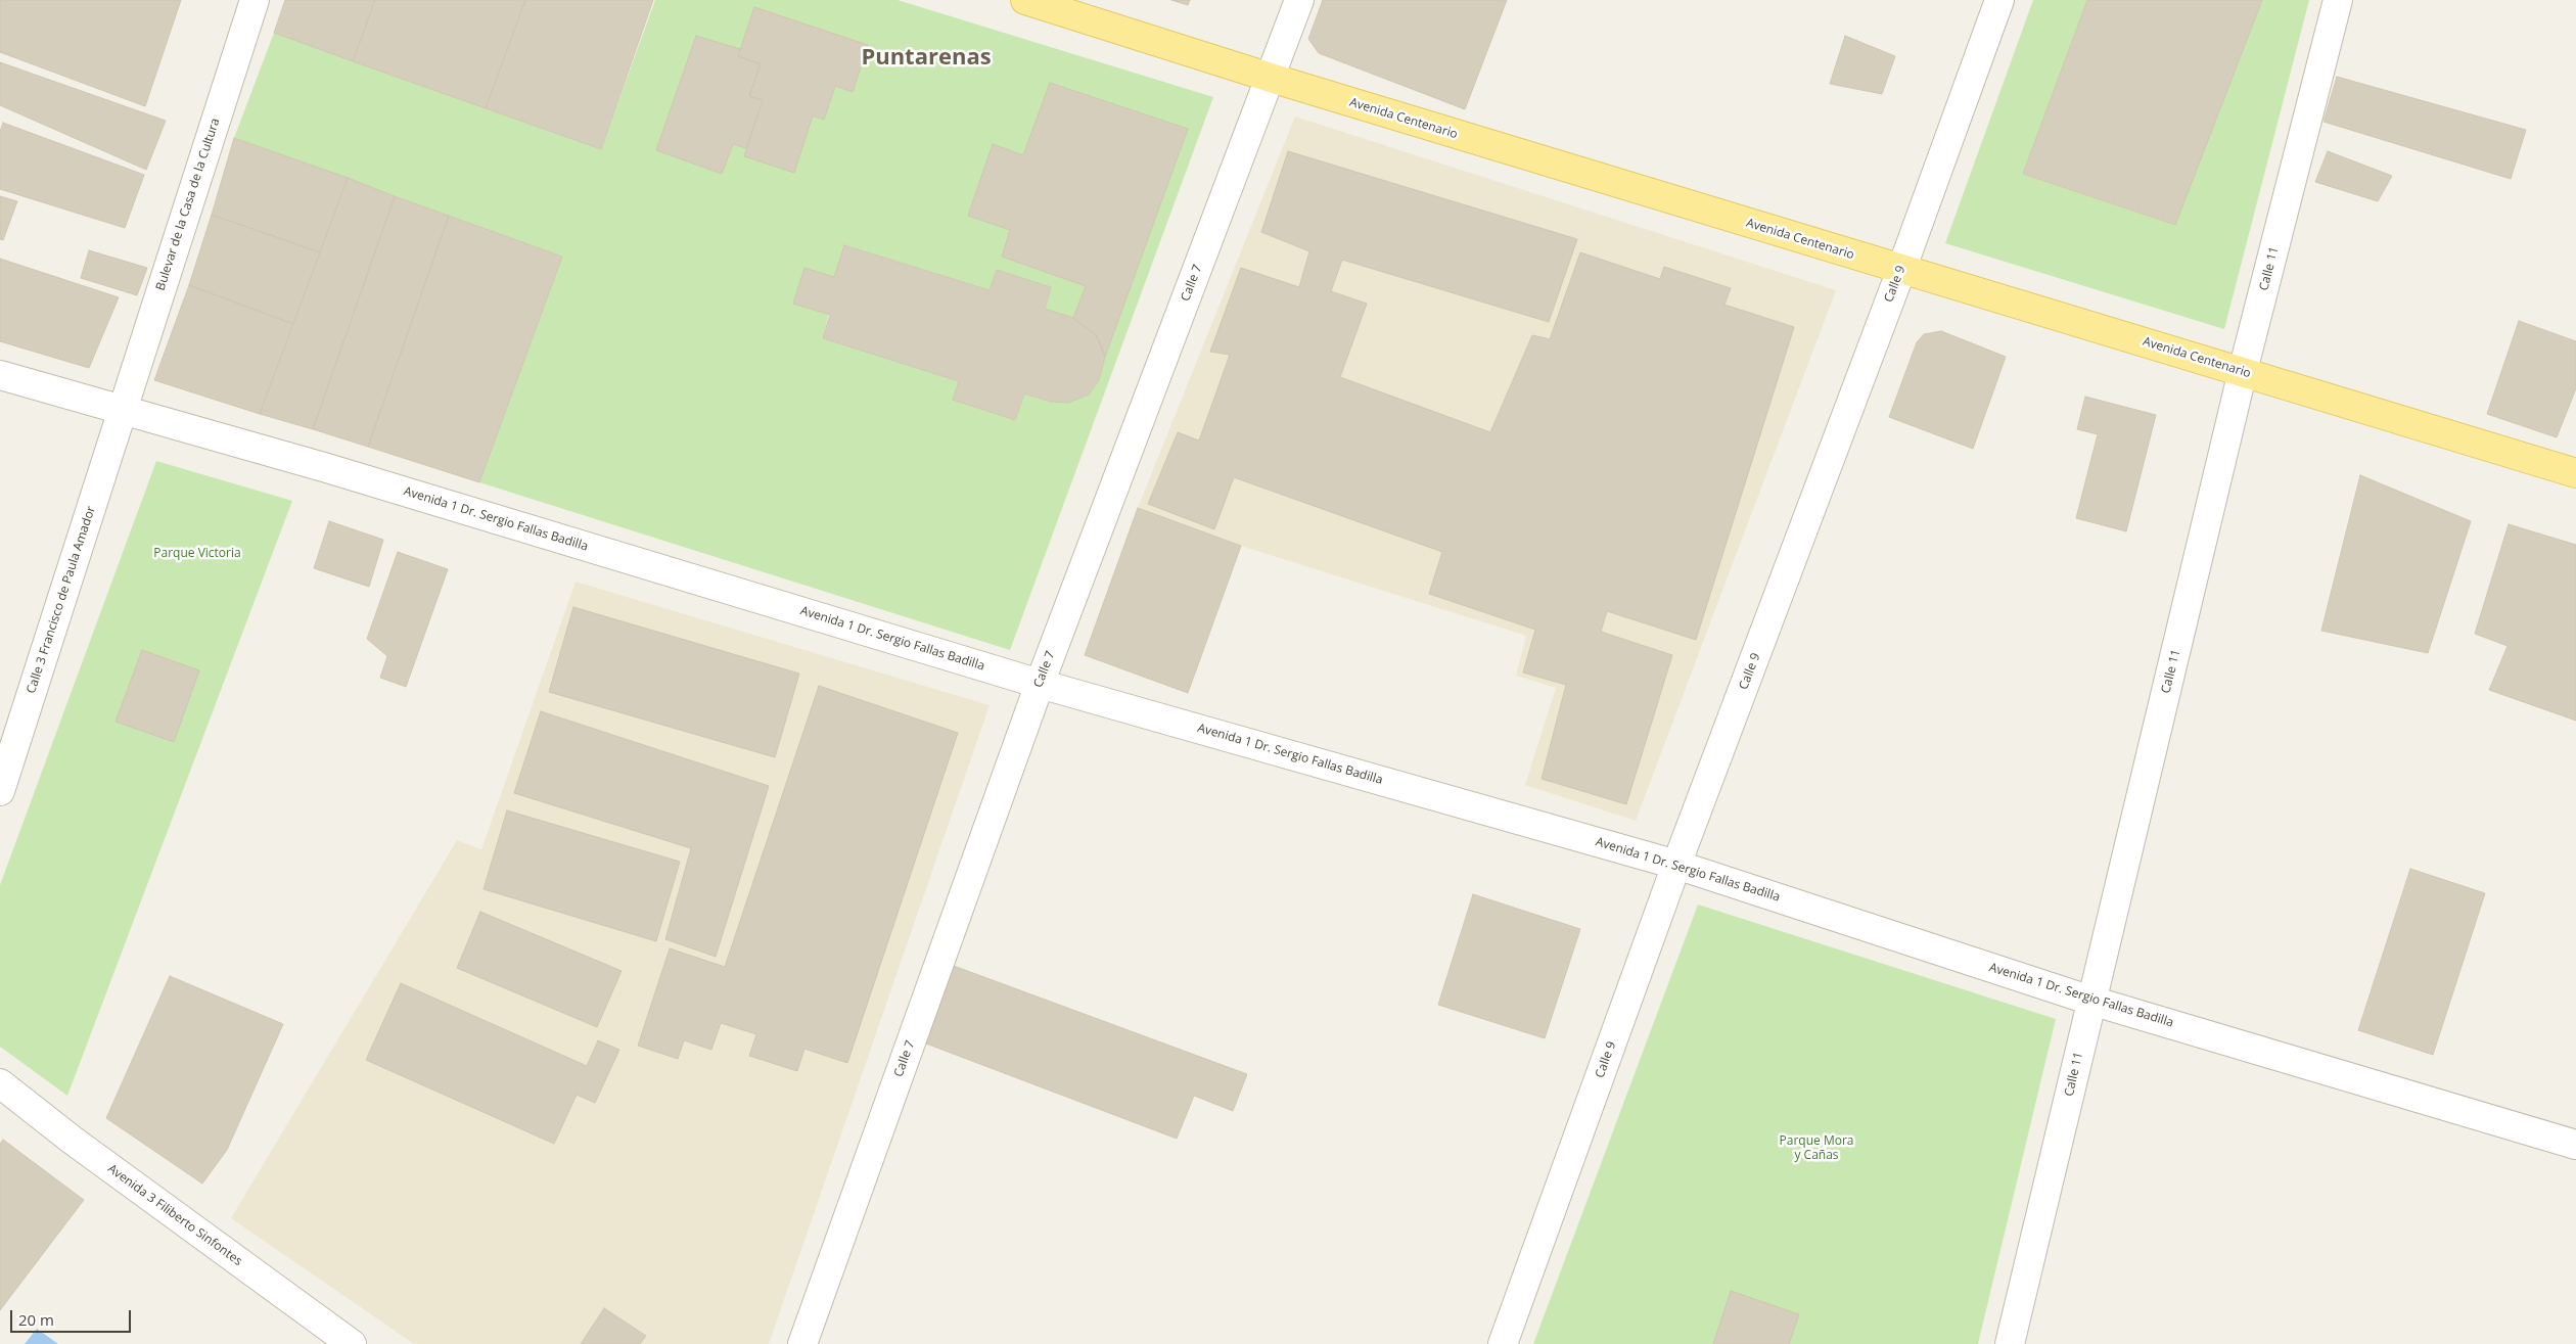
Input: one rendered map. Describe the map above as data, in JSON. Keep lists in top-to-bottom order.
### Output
{
  "streets": {
    "main road": ["Avenida Centenario"],
    "street": [
      "Bulevar de la Casa de la Cultura",
      "Calle 11",
      "Calle 7",
      "Calle 9",
      "Avenida 1 Dr. Sergio Fallas Badilla",
      "Calle 3 Francisco de Paula Amador",
      "Avenida 3 Filiberto Sinfontes"
    ]
  },
  "crossings": [
    ["Avenida Centenario", "Calle 11"],
    ["Avenida Centenario", "Calle 7"],
    ["Avenida Centenario", "Calle 9"],
    ["Bulevar de la Casa de la Cultura", "Avenida 1 Dr. Sergio Fallas Badilla"],
    ["Bulevar de la Casa de la Cultura", "Calle 3 Francisco de Paula Amador"],
    ["Calle 11", "Avenida 1 Dr. Sergio Fallas Badilla"],
    ["Calle 7", "Avenida 1 Dr. Sergio Fallas Badilla"],
    ["Calle 9", "Avenida 1 Dr. Sergio Fallas Badilla"],
    ["Avenida 1 Dr. Sergio Fallas Badilla", "Calle 3 Francisco de Paula Amador"]
  ],
  "districts": ["Puntarenas"],
  "parks": ["Parque Victoria", "Parque Mora y Cañas"],
  "scale_bar": "20 m"
}
